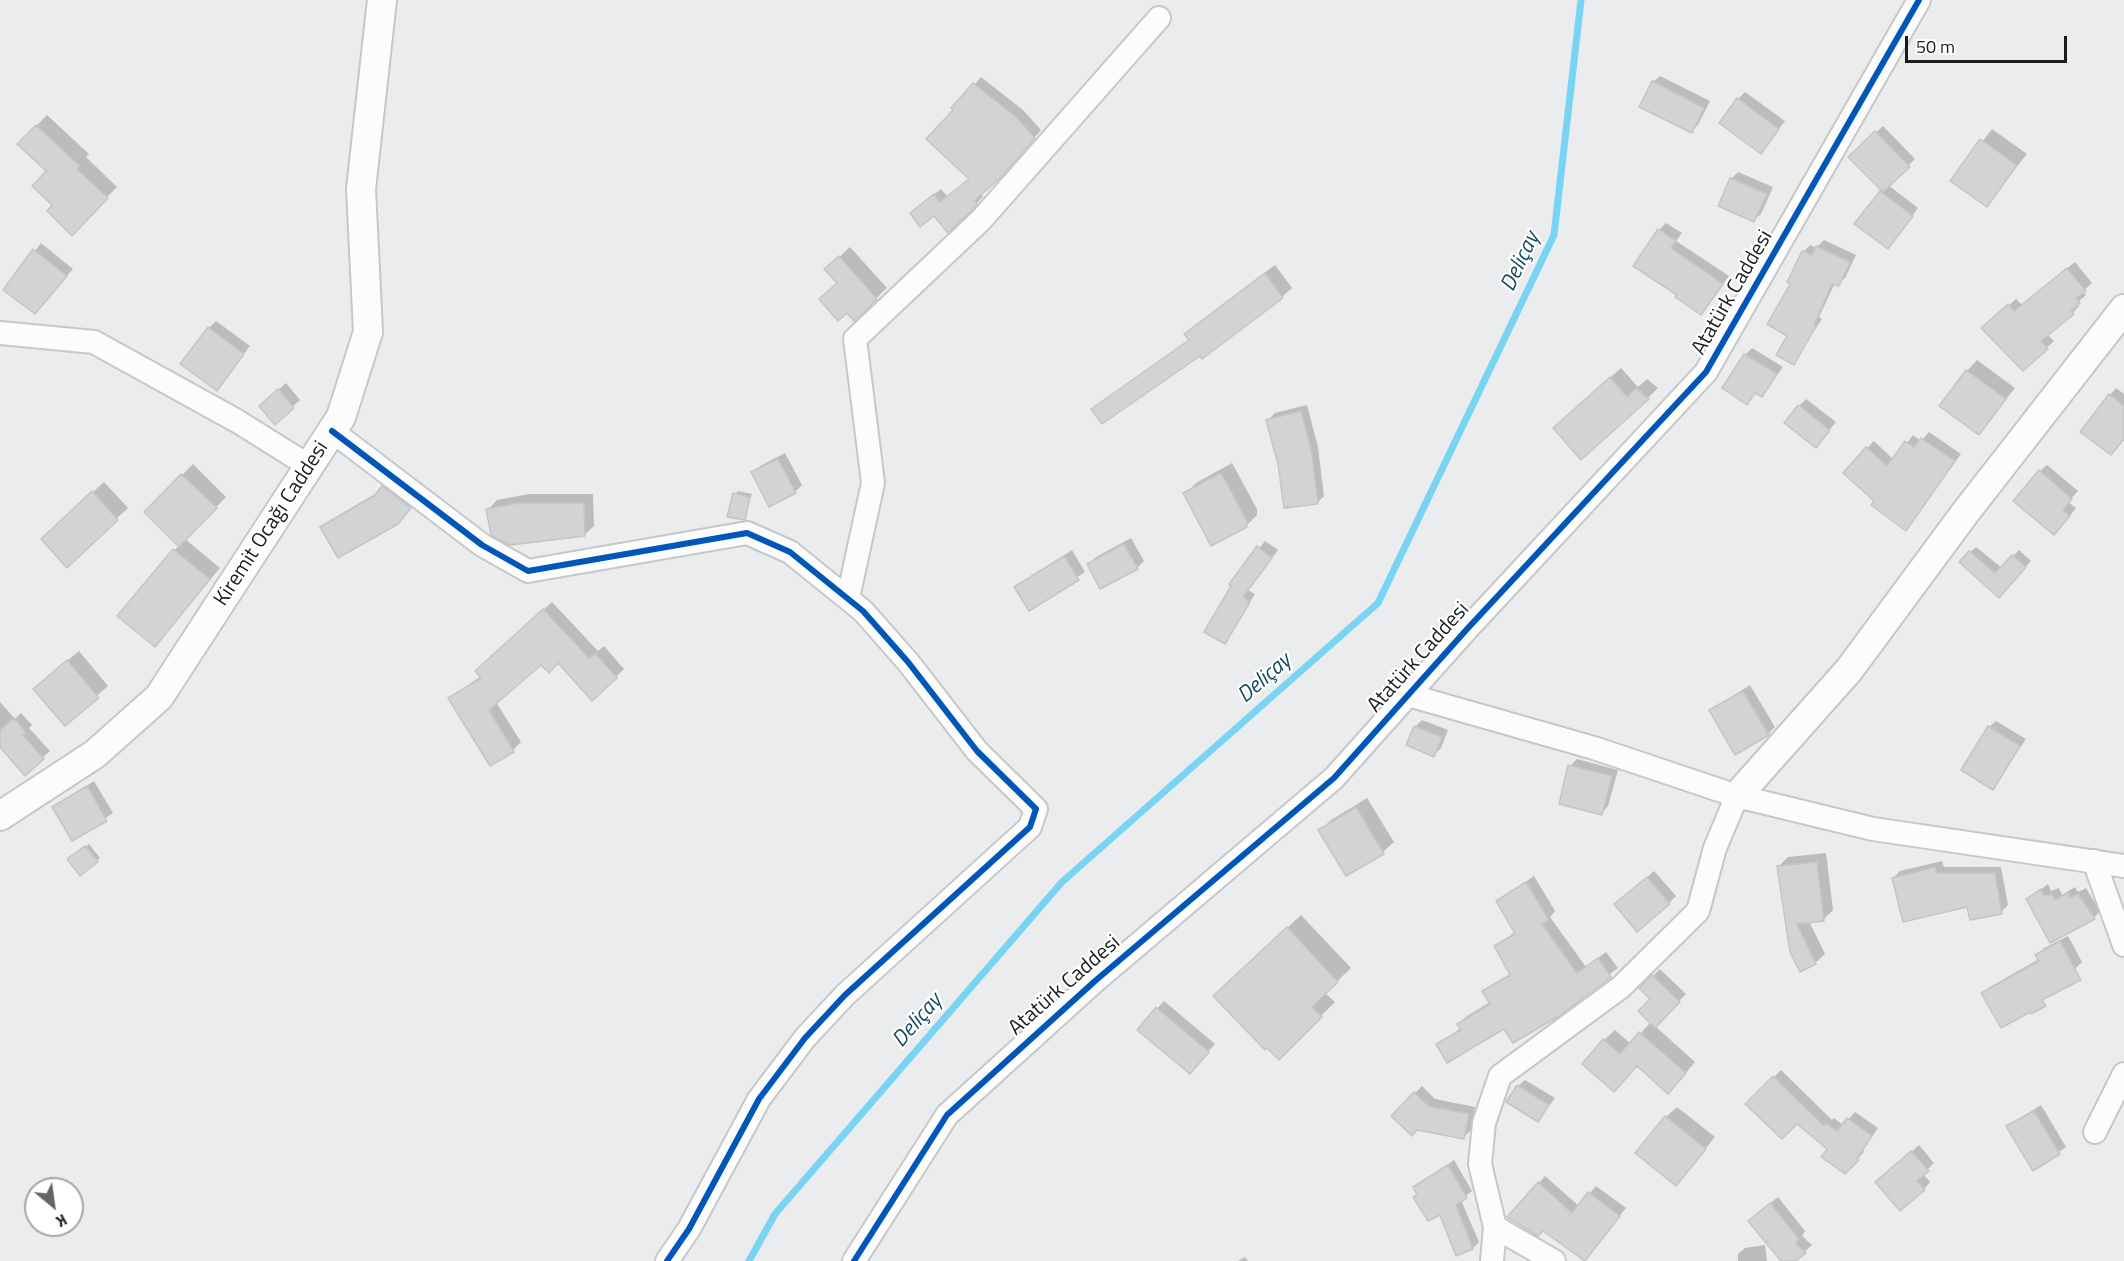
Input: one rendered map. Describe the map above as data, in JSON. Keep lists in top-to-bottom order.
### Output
{
  "streets": {
    "street": ["Atatürk Caddesi", "Kiremit Ocağı Caddesi"]
  },
  "water": ["Deliçay"],
  "scale_bar": "50 m",
  "north": "bottom right"
}
